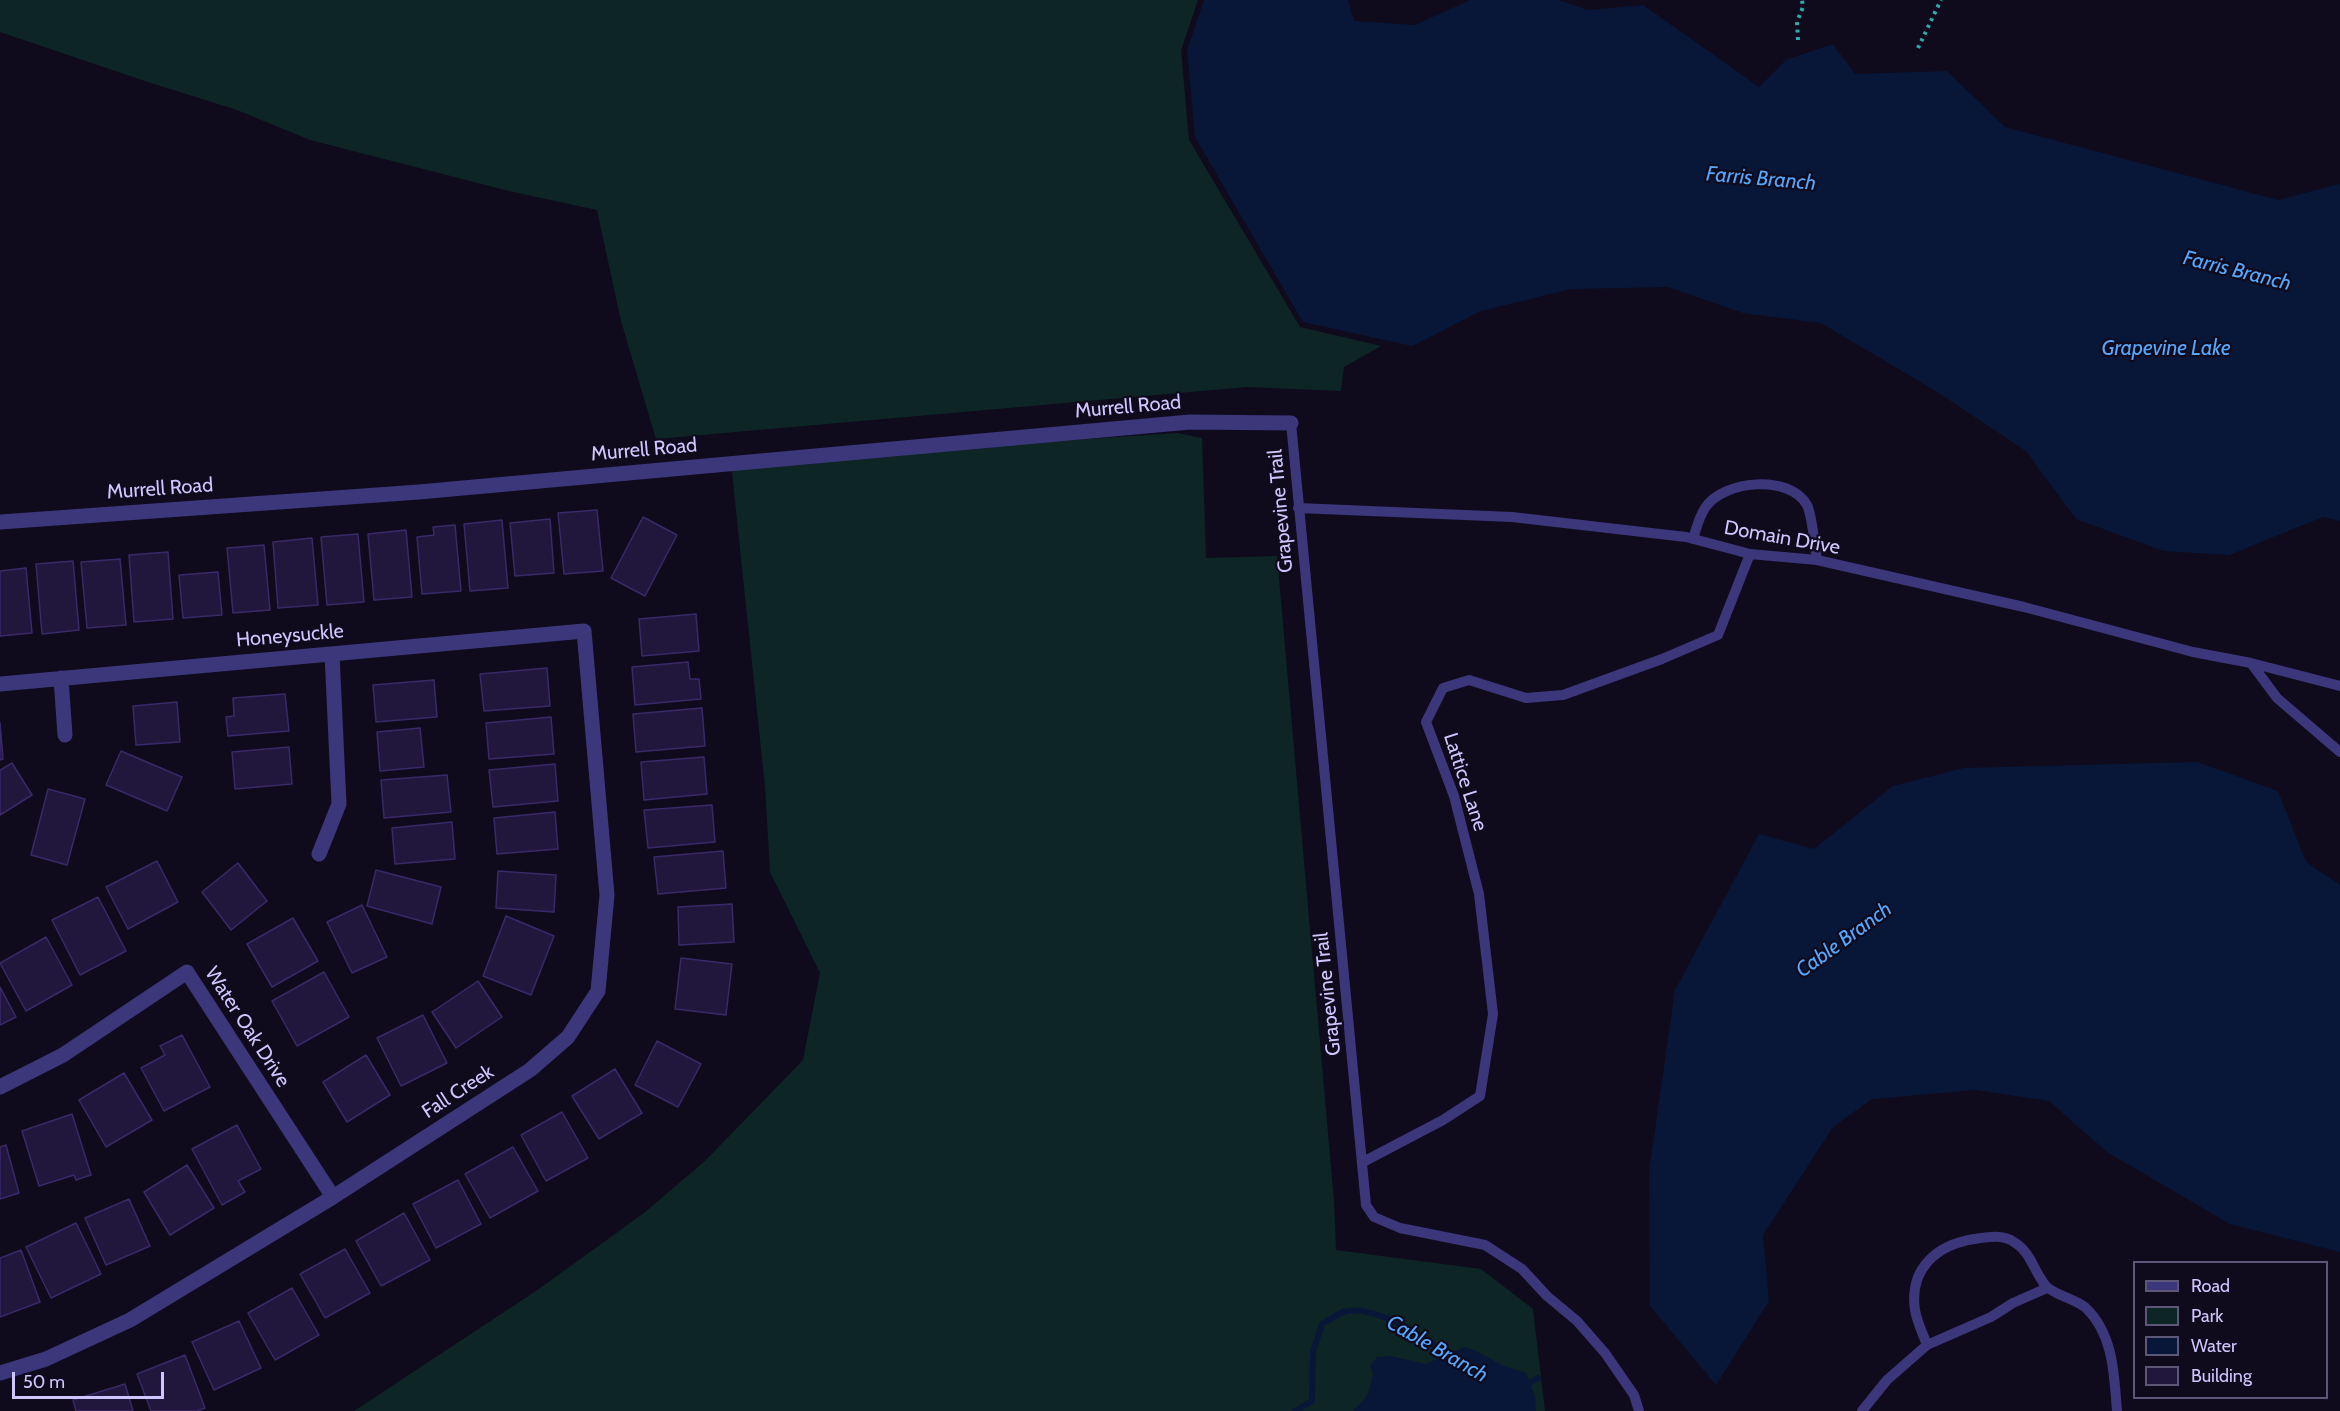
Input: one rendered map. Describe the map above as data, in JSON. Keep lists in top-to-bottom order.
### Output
{
  "streets": {
    "street": [
      "Murrell Road",
      "Honeysuckle",
      "Water Oak Drive",
      "Fall Creek"
    ],
    "lane": ["Grapevine Trail", "Domain Drive", "Lattice Lane"]
  },
  "crossings": [
    ["Murrell Road", "Grapevine Trail"],
    ["Grapevine Trail", "Domain Drive"],
    ["Grapevine Trail", "Lattice Lane"],
    ["Domain Drive", "Lattice Lane"],
    ["Honeysuckle", "Fall Creek"],
    ["Water Oak Drive", "Fall Creek"]
  ],
  "water": ["Farris Branch", "Grapevine Lake", "Cable Branch"],
  "legend": [
    "Road",
    "Park",
    "Water",
    "Building"
  ],
  "scale_bar": "50 m"
}
